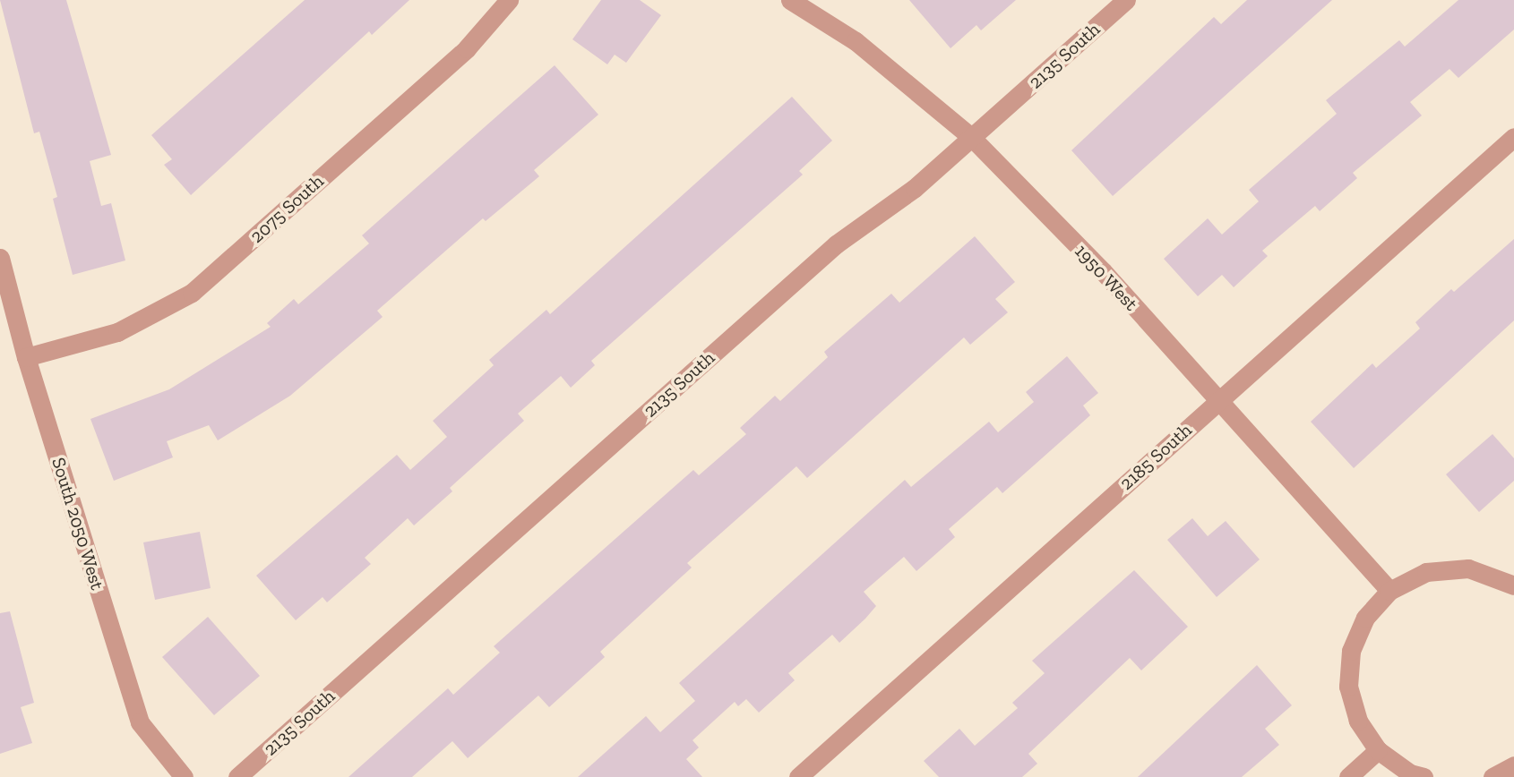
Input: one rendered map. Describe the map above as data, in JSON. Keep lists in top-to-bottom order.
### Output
{
  "streets": {
    "street": [
      "2135 South",
      "2075 South",
      "1950 West",
      "2185 South",
      "South 2050 West"
    ]
  },
  "crossings": [
    ["2135 South", "1950 West"],
    ["2075 South", "South 2050 West"],
    ["1950 West", "2185 South"]
  ]
}
